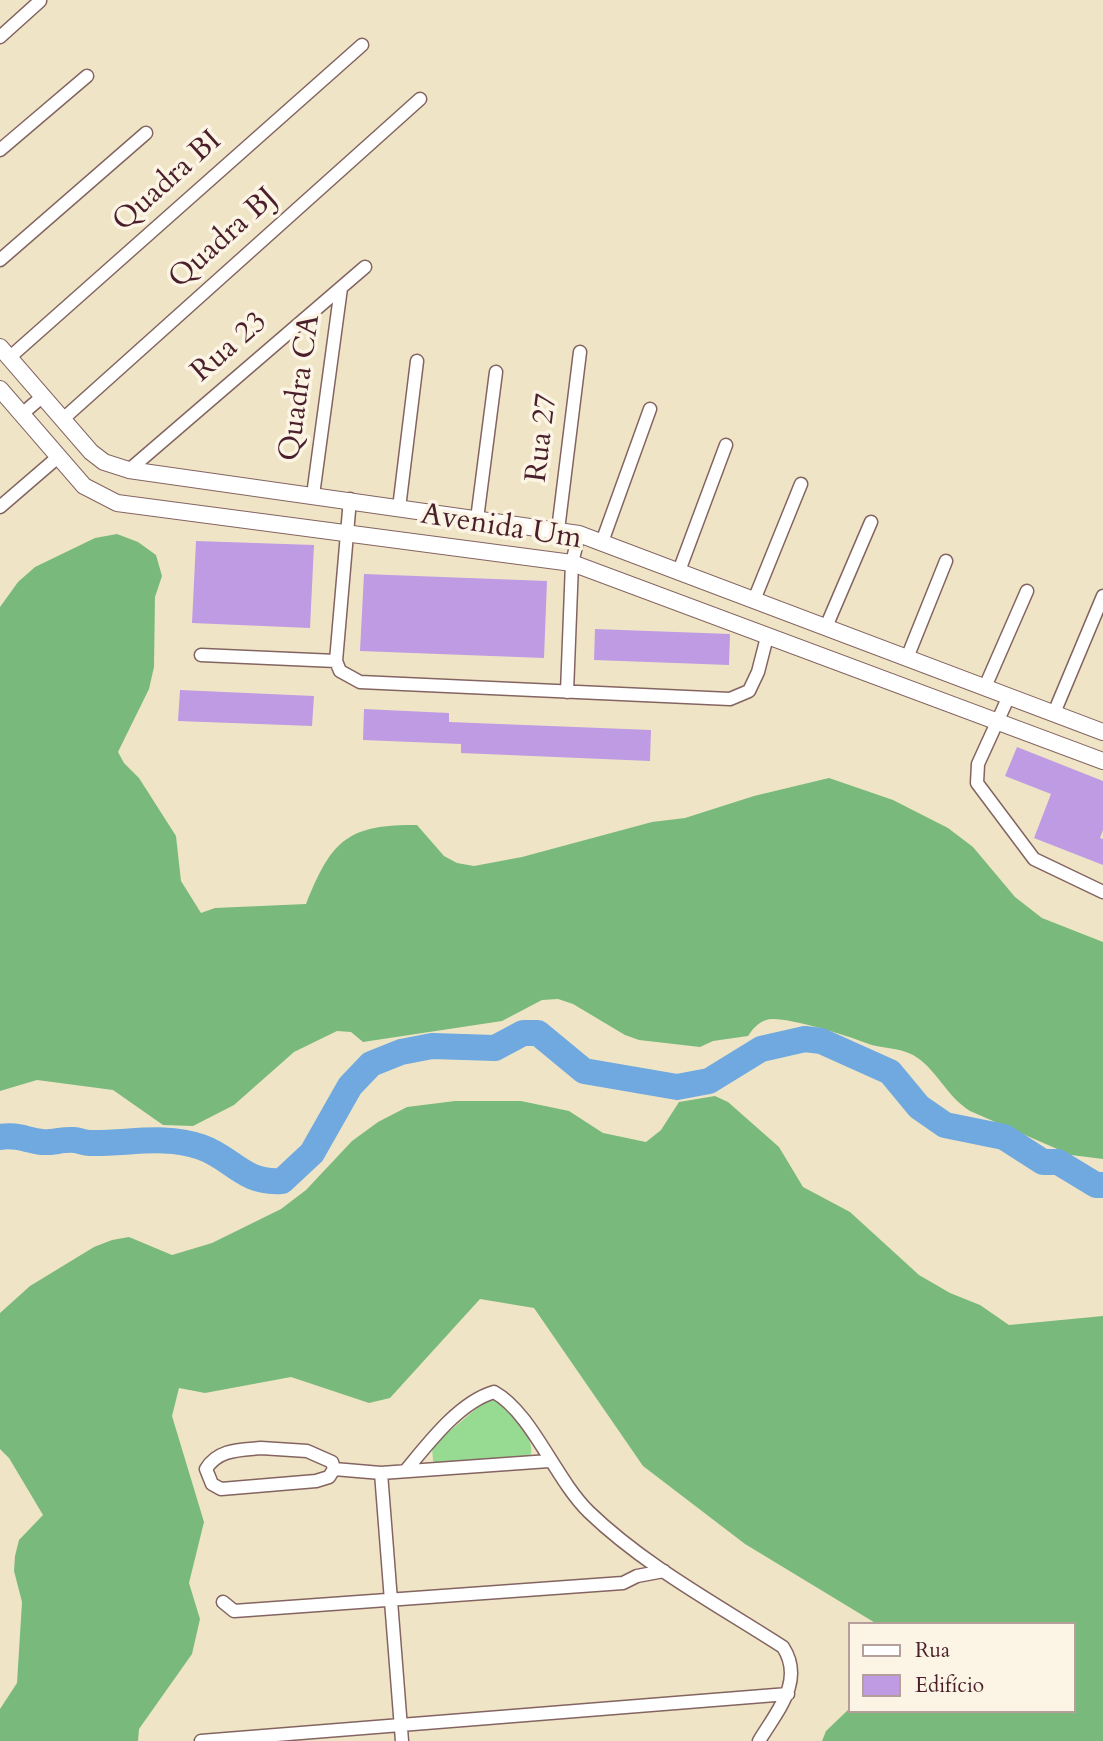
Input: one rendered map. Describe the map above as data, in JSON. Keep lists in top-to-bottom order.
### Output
{
  "streets": {
    "street": [
      "Quadra BI",
      "Quadra BJ",
      "Rua 23",
      "Quadra CA",
      "Rua 27",
      "Avenida Um"
    ]
  },
  "crossings": [
    ["Quadra BI", "Avenida Um"],
    ["Quadra BJ", "Avenida Um"],
    ["Rua 23", "Quadra CA"],
    ["Rua 23", "Avenida Um"],
    ["Quadra CA", "Avenida Um"],
    ["Rua 27", "Avenida Um"]
  ],
  "legend": ["Rua", "Edifício"]
}
